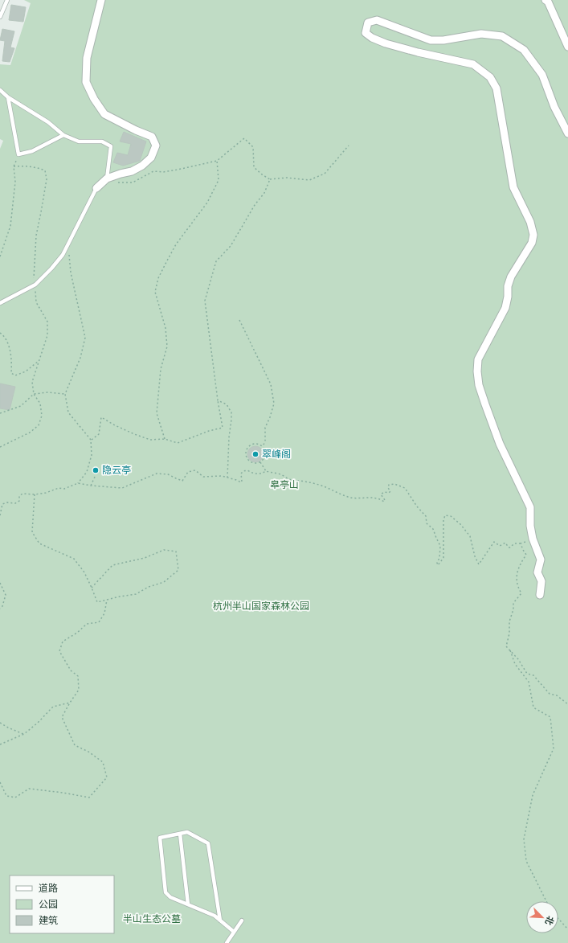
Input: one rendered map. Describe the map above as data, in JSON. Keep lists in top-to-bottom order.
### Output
{
  "parks": ["皋亭山", "杭州半山国家森林公园", "半山生态公墓"],
  "places": ["翠峰阁", "隐云亭"],
  "legend": ["道路", "公园", "建筑"],
  "north": "bottom right"
}
